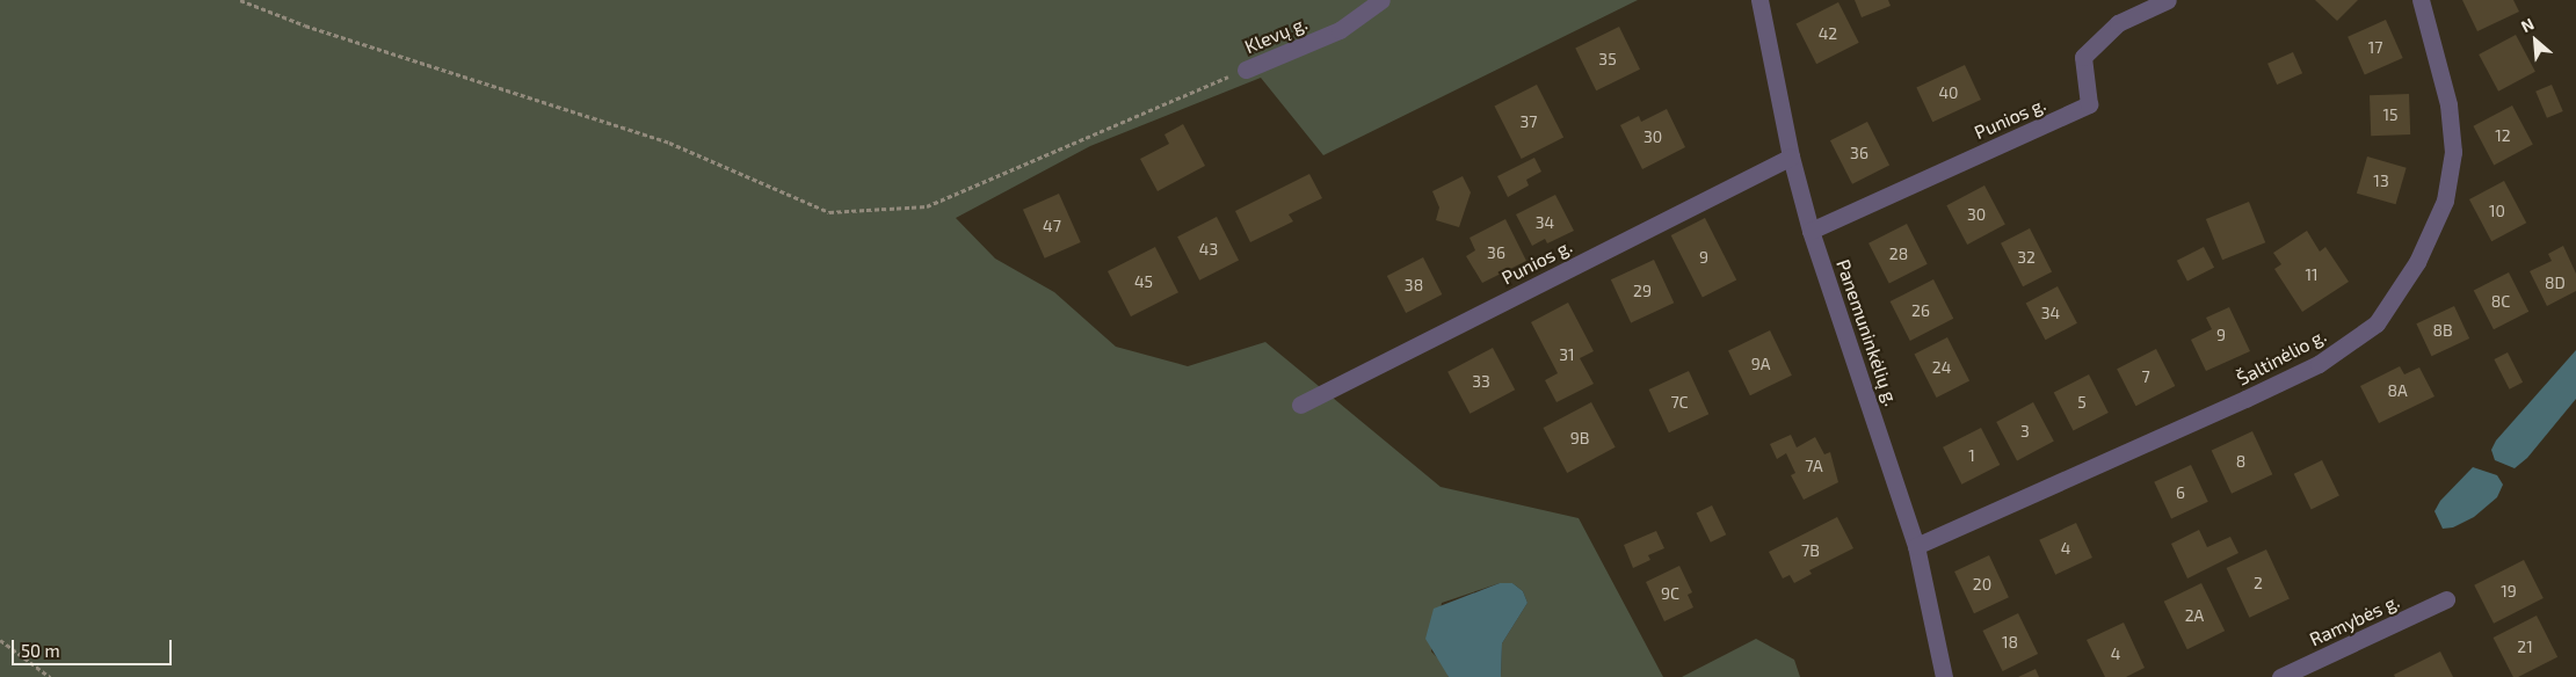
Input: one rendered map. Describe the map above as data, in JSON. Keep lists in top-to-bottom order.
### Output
{
  "streets": {
    "street": [
      "Klevų g.",
      "Punios g.",
      "Panemuninkėlių g.",
      "Šaltinėlio g.",
      "Ramybės g."
    ]
  },
  "crossings": [
    ["Punios g.", "Panemuninkėlių g."],
    ["Panemuninkėlių g.", "Šaltinėlio g."]
  ],
  "house_numbers": [
    "42",
    "17",
    "35",
    "40",
    "15",
    "37",
    "12",
    "30",
    "36",
    "13",
    "10",
    "30",
    "34",
    "47",
    "43",
    "36",
    "28",
    "9",
    "32",
    "11",
    "45",
    "8D",
    "38",
    "29",
    "8C",
    "26",
    "34",
    "8B",
    "9",
    "31",
    "9A",
    "24",
    "7",
    "33",
    "8A",
    "7C",
    "5",
    "3",
    "9B",
    "1",
    "8",
    "7A",
    "6",
    "4",
    "7B",
    "2",
    "20",
    "19",
    "9C",
    "2A",
    "18",
    "21",
    "4"
  ],
  "scale_bar": "50 m",
  "north": "top left"
}
